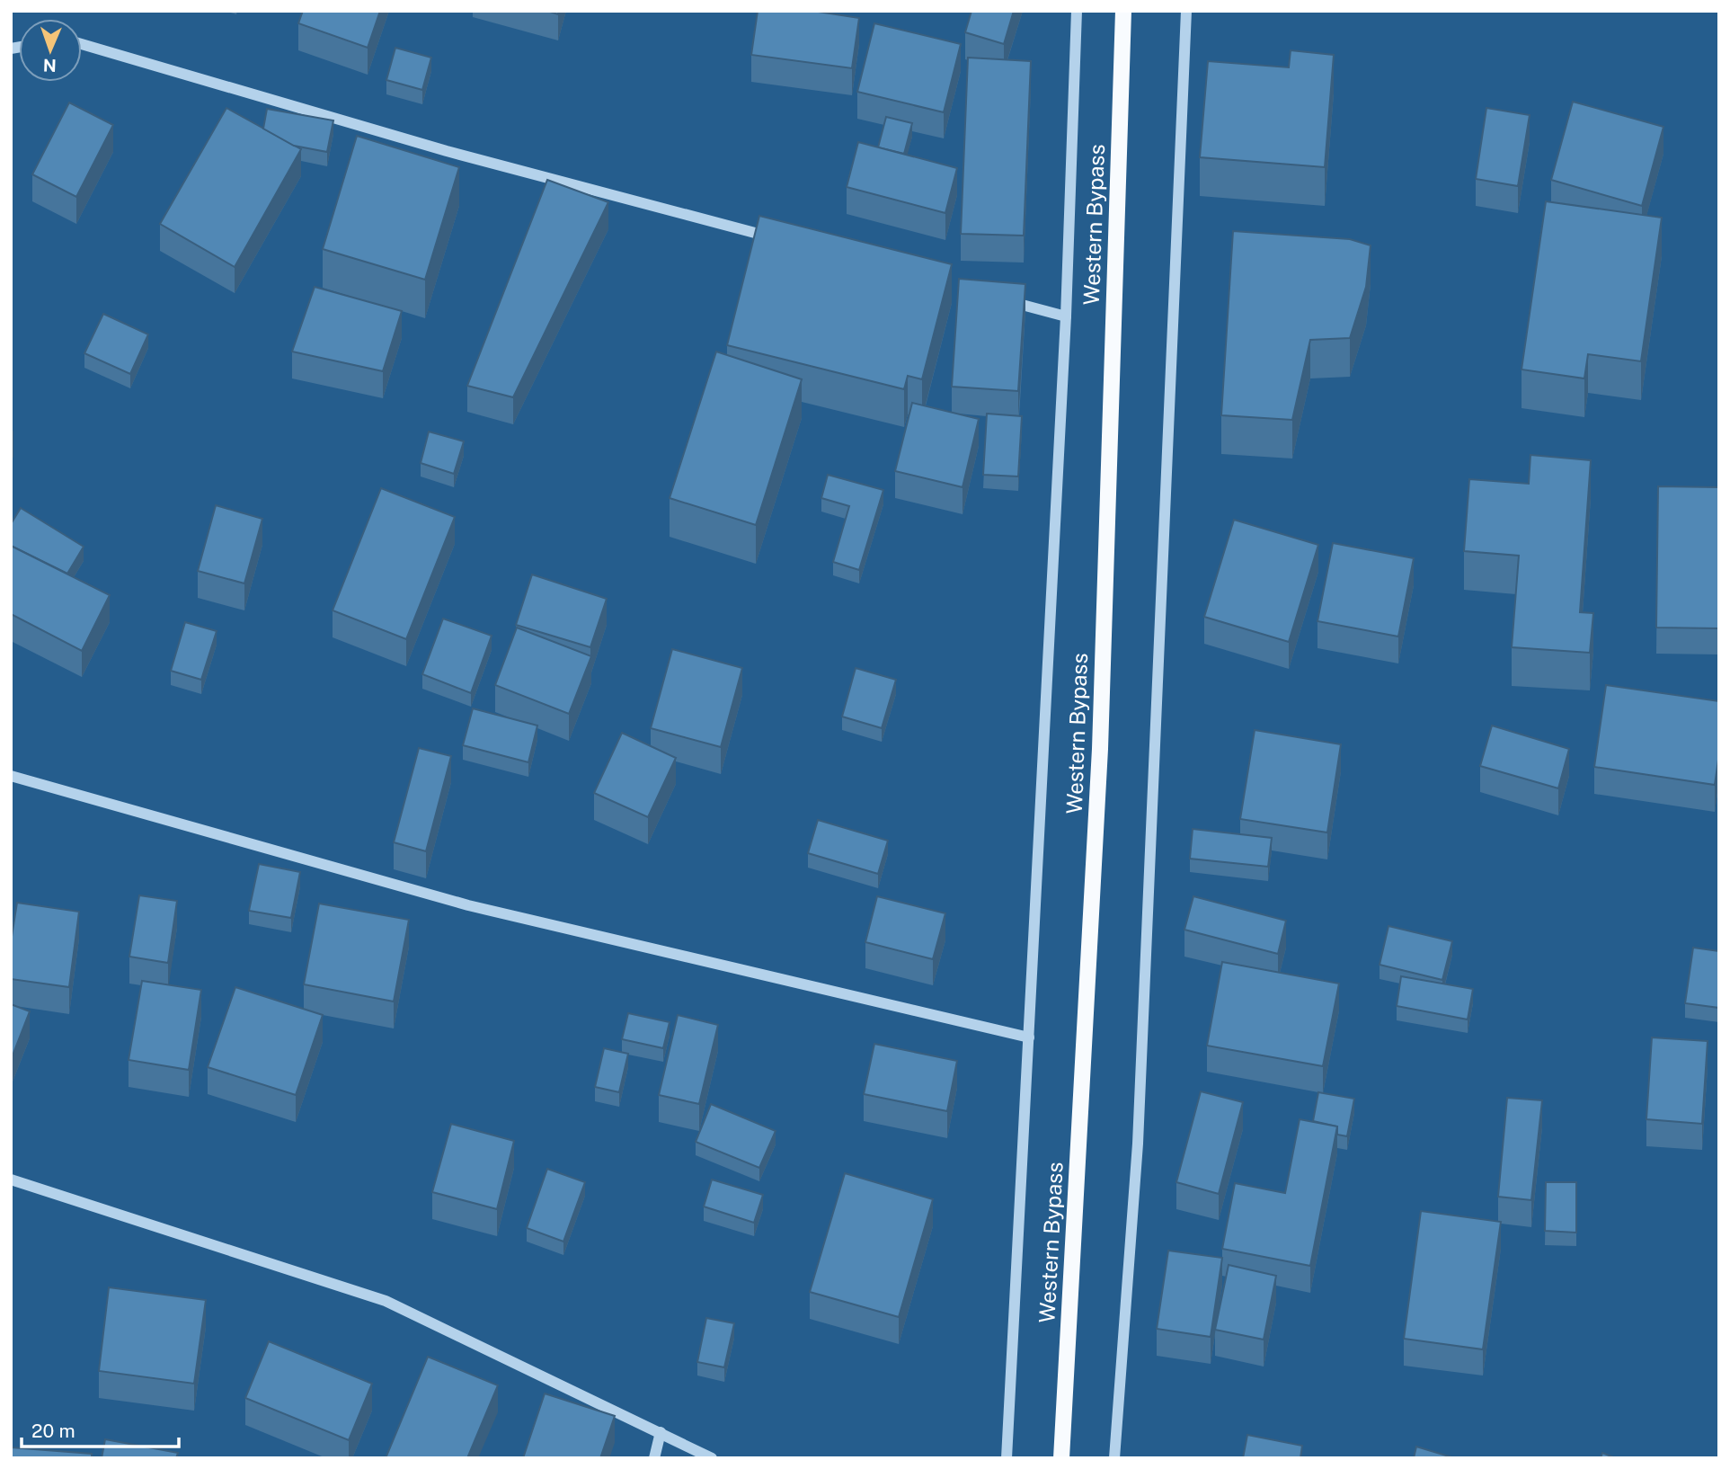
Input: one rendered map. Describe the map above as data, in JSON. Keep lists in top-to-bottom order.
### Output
{
  "streets": {
    "main road": ["Western Bypass"]
  },
  "scale_bar": "20 m",
  "north": "bottom"
}
